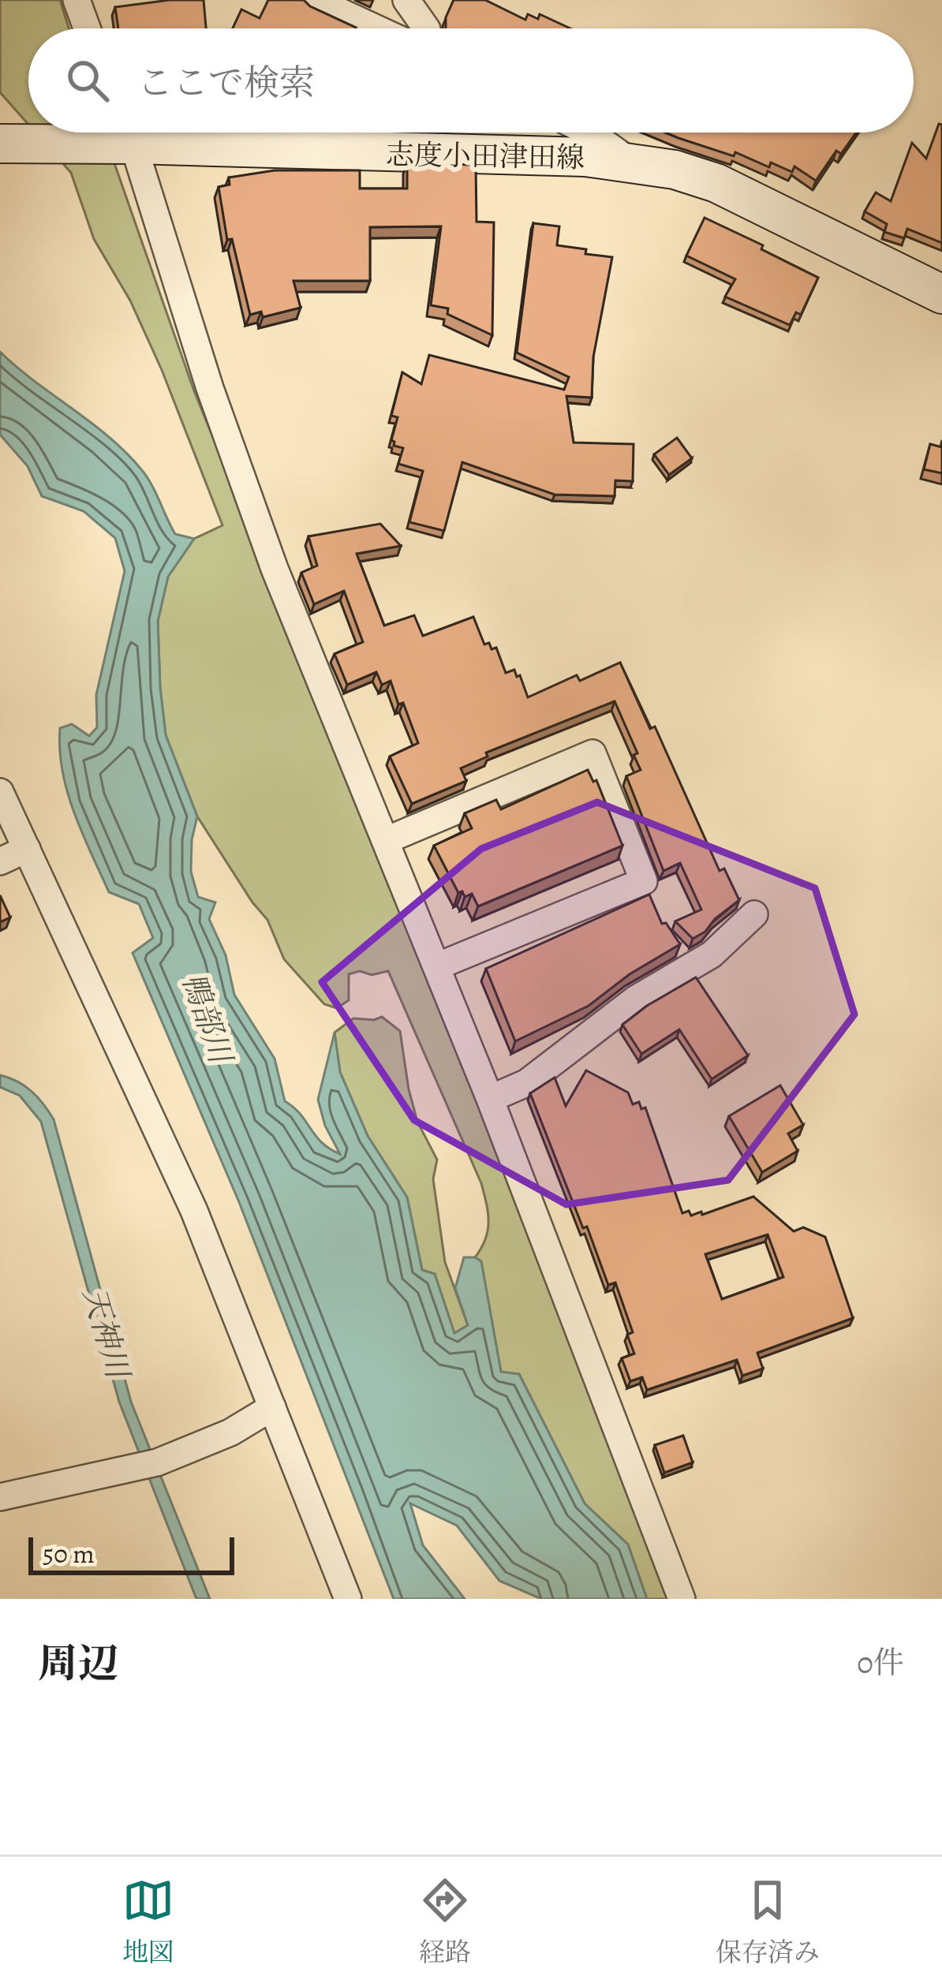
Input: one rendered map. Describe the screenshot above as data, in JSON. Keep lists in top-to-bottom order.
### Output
{
  "streets": {
    "main road": ["志度小田津田線"]
  },
  "water": ["鴨部川", "天神川"],
  "scale_bar": "50 m",
  "page": {
    "search": "ここで検索",
    "scale": "50 m",
    "heading": ["周辺", "0件"],
    "nav": ["地図", "経路", "保存済み"]
  }
}
